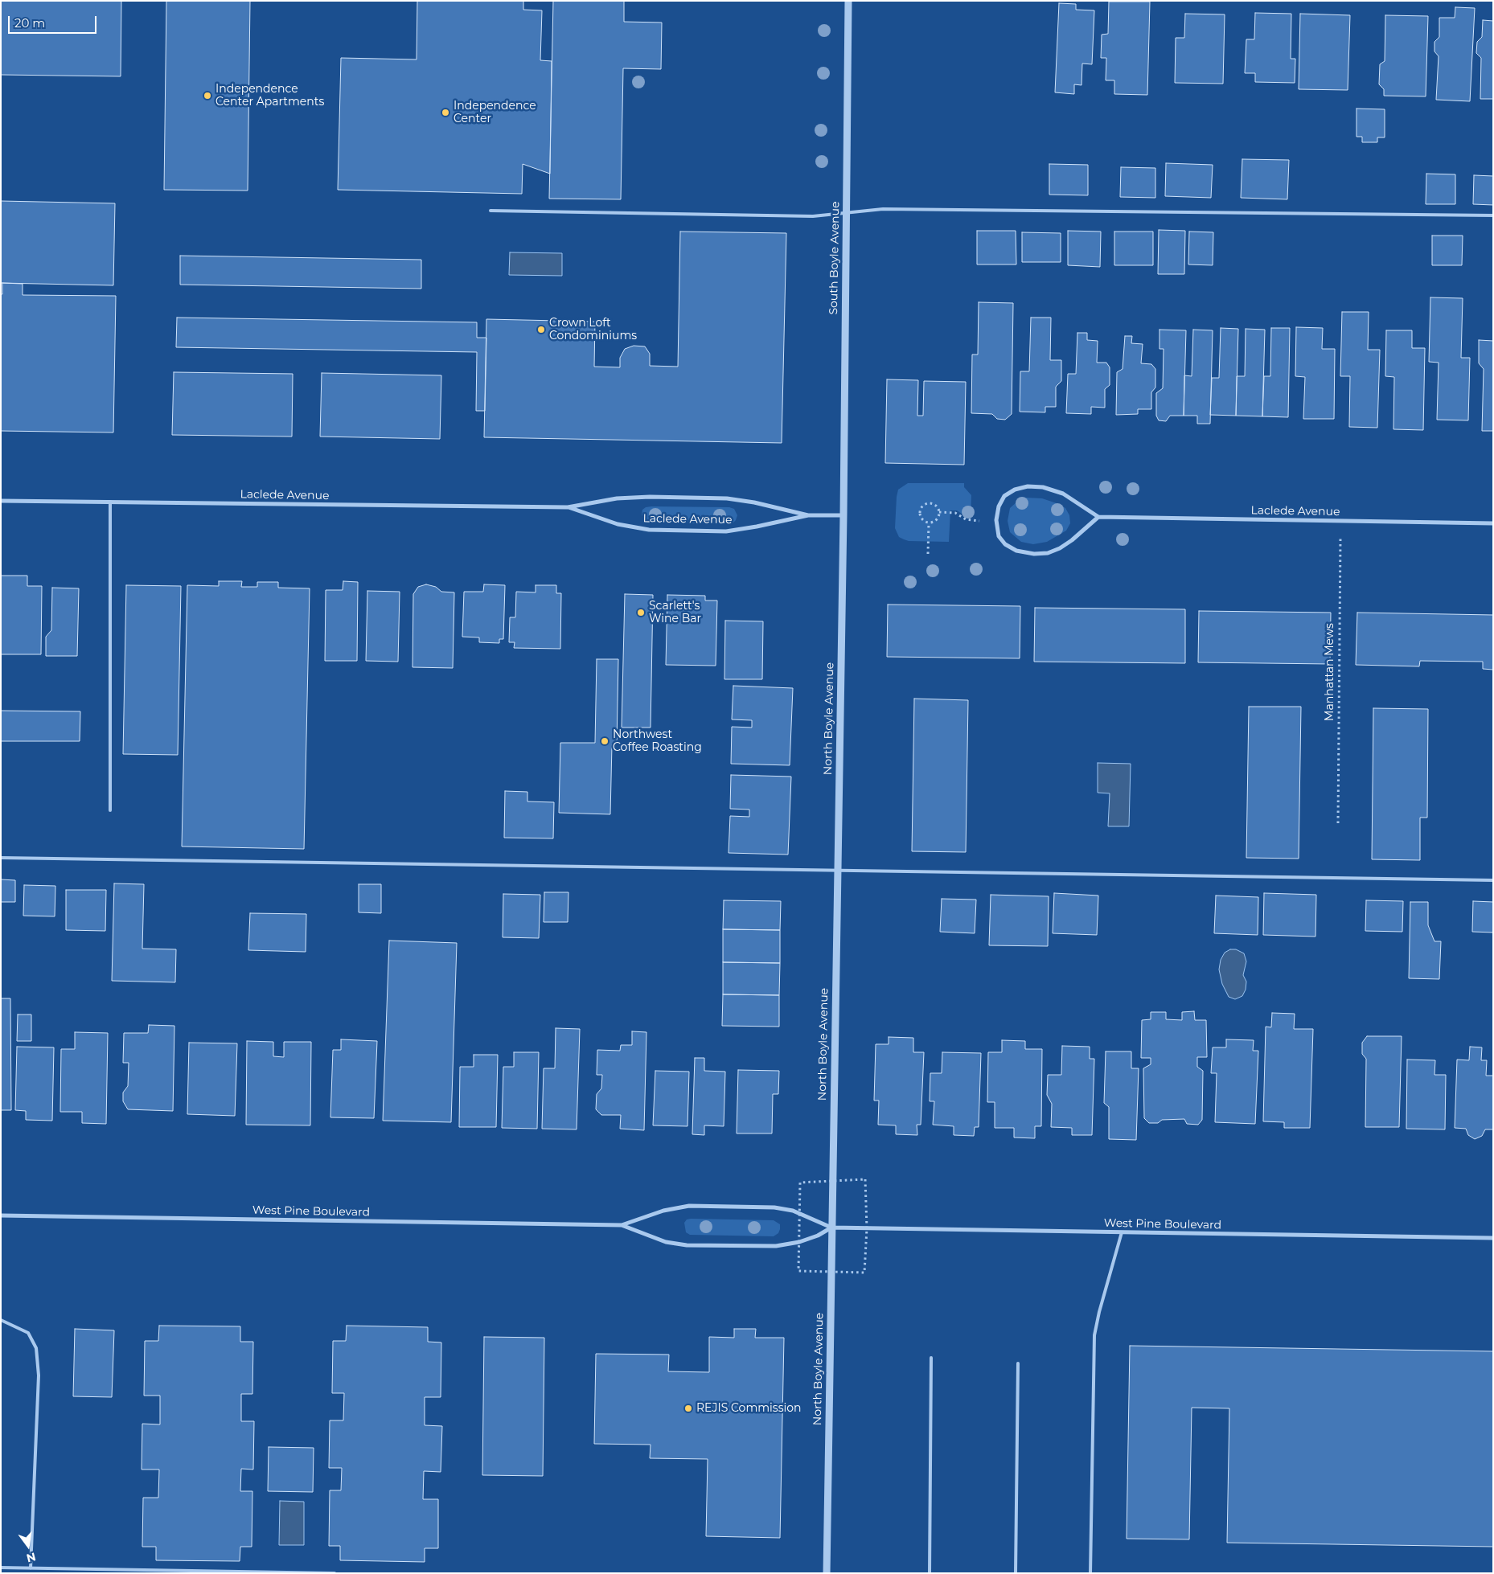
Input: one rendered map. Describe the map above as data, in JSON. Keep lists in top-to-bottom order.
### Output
{
  "streets": {
    "street": [
      "South Boyle Avenue",
      "Laclede Avenue",
      "North Boyle Avenue",
      "West Pine Boulevard"
    ],
    "path": ["Manhattan Mews"]
  },
  "crossings": [
    ["South Boyle Avenue", "Laclede Avenue"],
    ["South Boyle Avenue", "North Boyle Avenue"],
    ["Laclede Avenue", "Manhattan Mews"],
    ["Laclede Avenue", "North Boyle Avenue"],
    ["North Boyle Avenue", "West Pine Boulevard"]
  ],
  "places": [
    "Independence Center Apartments",
    "Independence Center",
    "Crown Loft Condominiums",
    "Scarlett's Wine Bar",
    "Northwest Coffee Roasting",
    "REJIS Commission"
  ],
  "scale_bar": "20 m",
  "north": "bottom"
}
